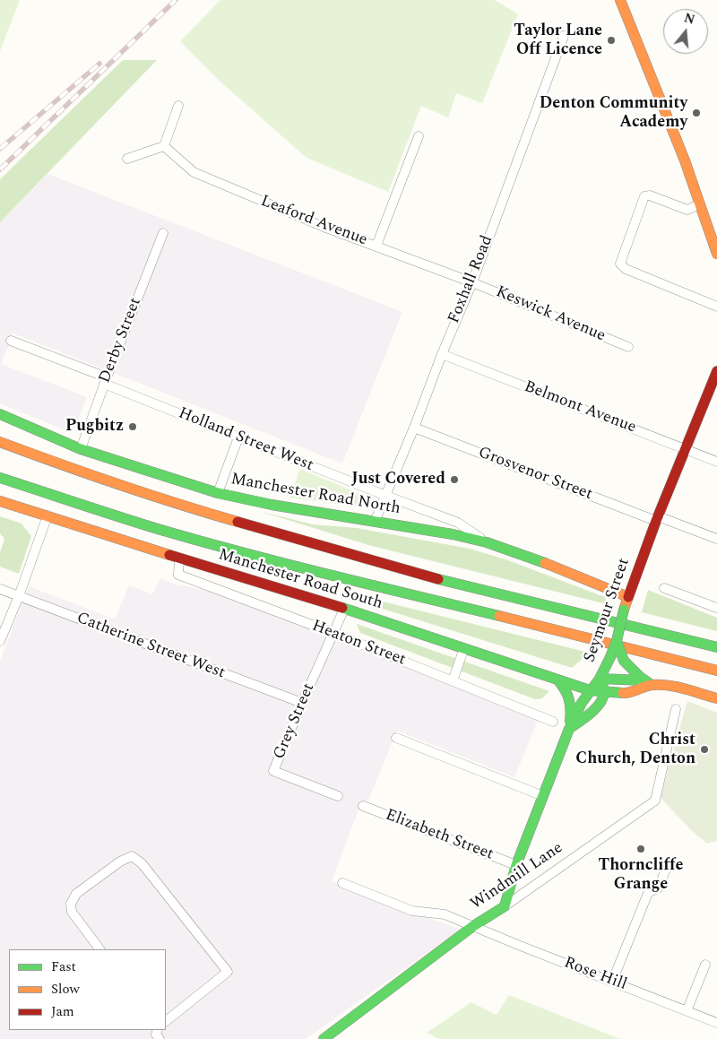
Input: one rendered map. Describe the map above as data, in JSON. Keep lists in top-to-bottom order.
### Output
{
  "streets": {
    "main road": [
      "Manchester Road North",
      "Manchester Road South",
      "Seymour Street",
      "Windmill Lane"
    ],
    "street": [
      "Leaford Avenue",
      "Foxhall Road",
      "Keswick Avenue",
      "Derby Street",
      "Belmont Avenue",
      "Holland Street West",
      "Grosvenor Street",
      "Heaton Street",
      "Catherine Street West",
      "Grey Street",
      "Elizabeth Street",
      "Rose Hill"
    ]
  },
  "crossings": [
    ["Leaford Avenue", "Foxhall Road"],
    ["Leaford Avenue", "Keswick Avenue"],
    ["Foxhall Road", "Keswick Avenue"],
    ["Foxhall Road", "Belmont Avenue"],
    ["Foxhall Road", "Holland Street West"],
    ["Foxhall Road", "Grosvenor Street"],
    ["Foxhall Road", "Manchester Road North"],
    ["Derby Street", "Holland Street West"],
    ["Derby Street", "Manchester Road North"],
    ["Belmont Avenue", "Seymour Street"],
    ["Holland Street West", "Manchester Road North"],
    ["Grosvenor Street", "Seymour Street"],
    ["Manchester Road North", "Seymour Street"],
    ["Manchester Road South", "Seymour Street"],
    ["Manchester Road South", "Heaton Street"],
    ["Manchester Road South", "Grey Street"],
    ["Seymour Street", "Elizabeth Street"],
    ["Seymour Street", "Windmill Lane"],
    ["Heaton Street", "Grey Street"],
    ["Catherine Street West", "Grey Street"],
    ["Windmill Lane", "Rose Hill"]
  ],
  "places": [
    "Taylor Lane Off Licence",
    "Denton Community Academy",
    "Pugbitz",
    "Just Covered",
    "Christ Church, Denton",
    "Thorncliffe Grange"
  ],
  "legend": ["Fast", "Slow", "Jam"],
  "north": "top"
}
